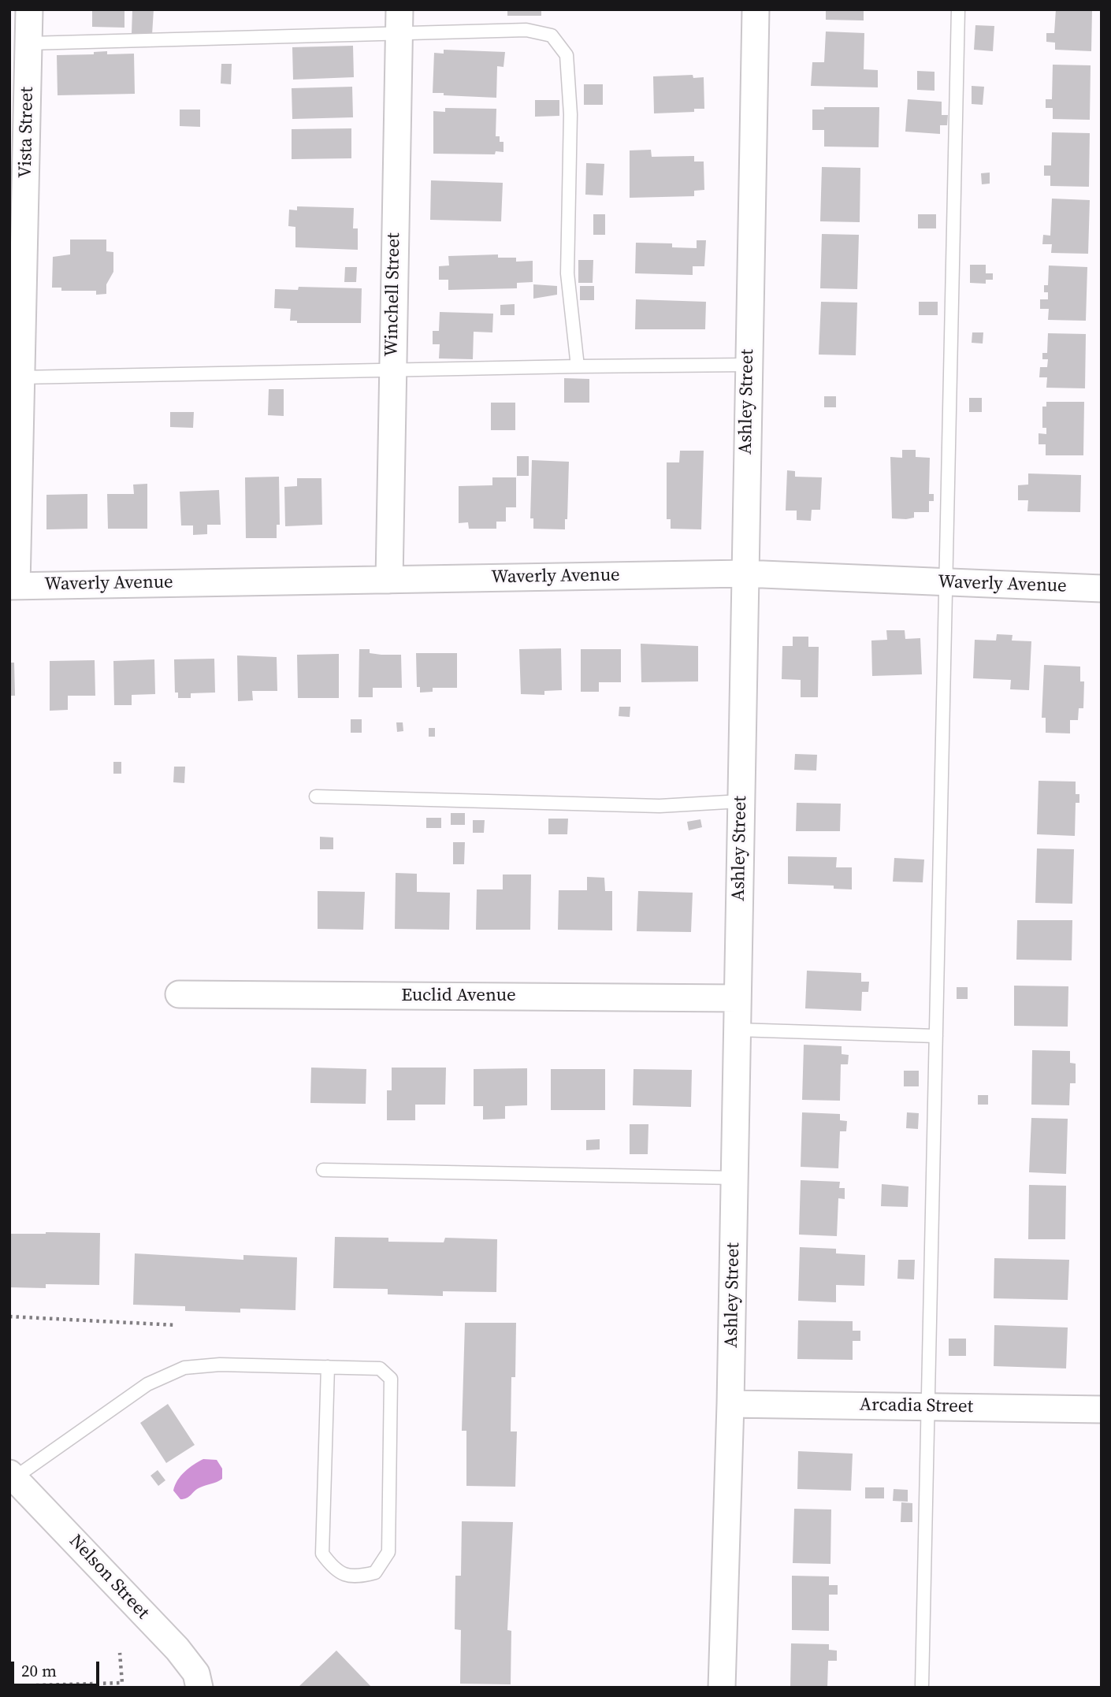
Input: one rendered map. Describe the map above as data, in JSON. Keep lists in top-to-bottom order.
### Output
{
  "streets": {
    "street": [
      "Vista Street",
      "Winchell Street",
      "Ashley Street",
      "Waverly Avenue",
      "Euclid Avenue",
      "Arcadia Street",
      "Nelson Street"
    ]
  },
  "crossings": [
    ["Vista Street", "Waverly Avenue"],
    ["Winchell Street", "Waverly Avenue"],
    ["Ashley Street", "Waverly Avenue"],
    ["Ashley Street", "Euclid Avenue"],
    ["Ashley Street", "Arcadia Street"]
  ],
  "scale_bar": "20 m"
}
